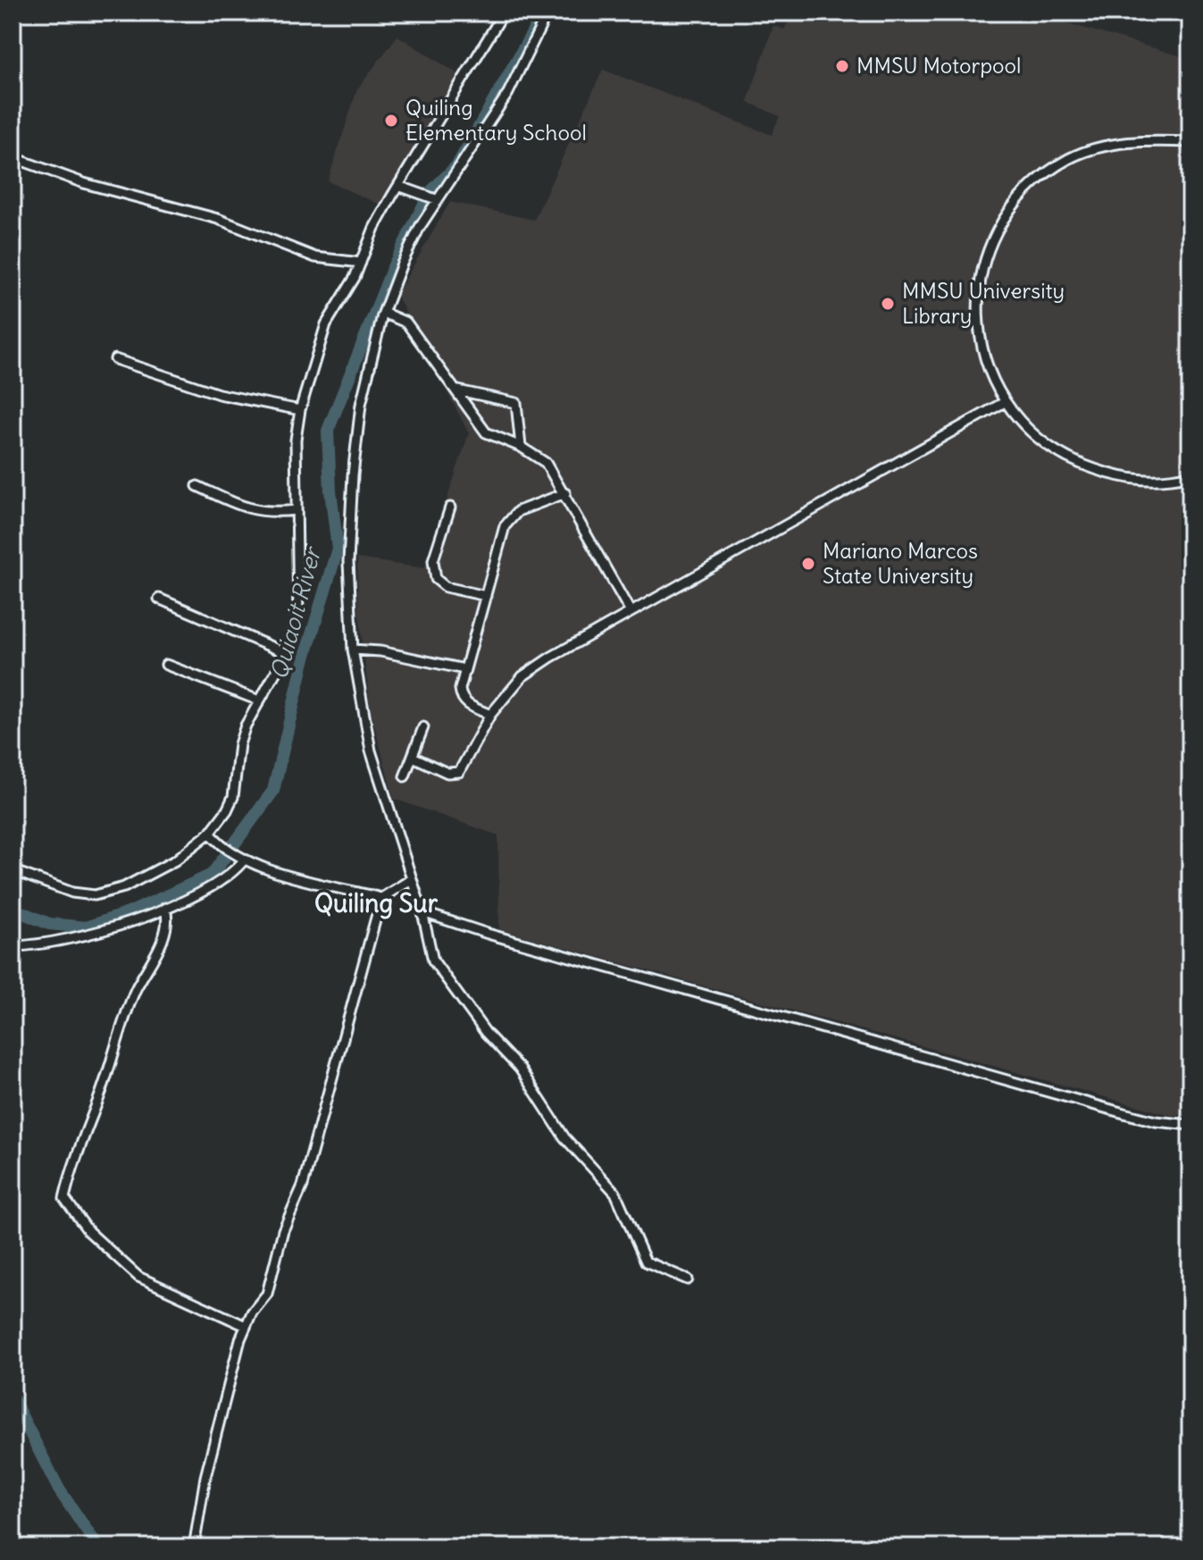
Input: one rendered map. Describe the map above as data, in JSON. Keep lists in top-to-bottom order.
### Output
{
  "districts": ["Quiling Sur"],
  "water": ["Quiaoit River"],
  "places": [
    "MMSU Motorpool",
    "Quiling Elementary School",
    "MMSU University Library",
    "Mariano Marcos State University"
  ]
}
